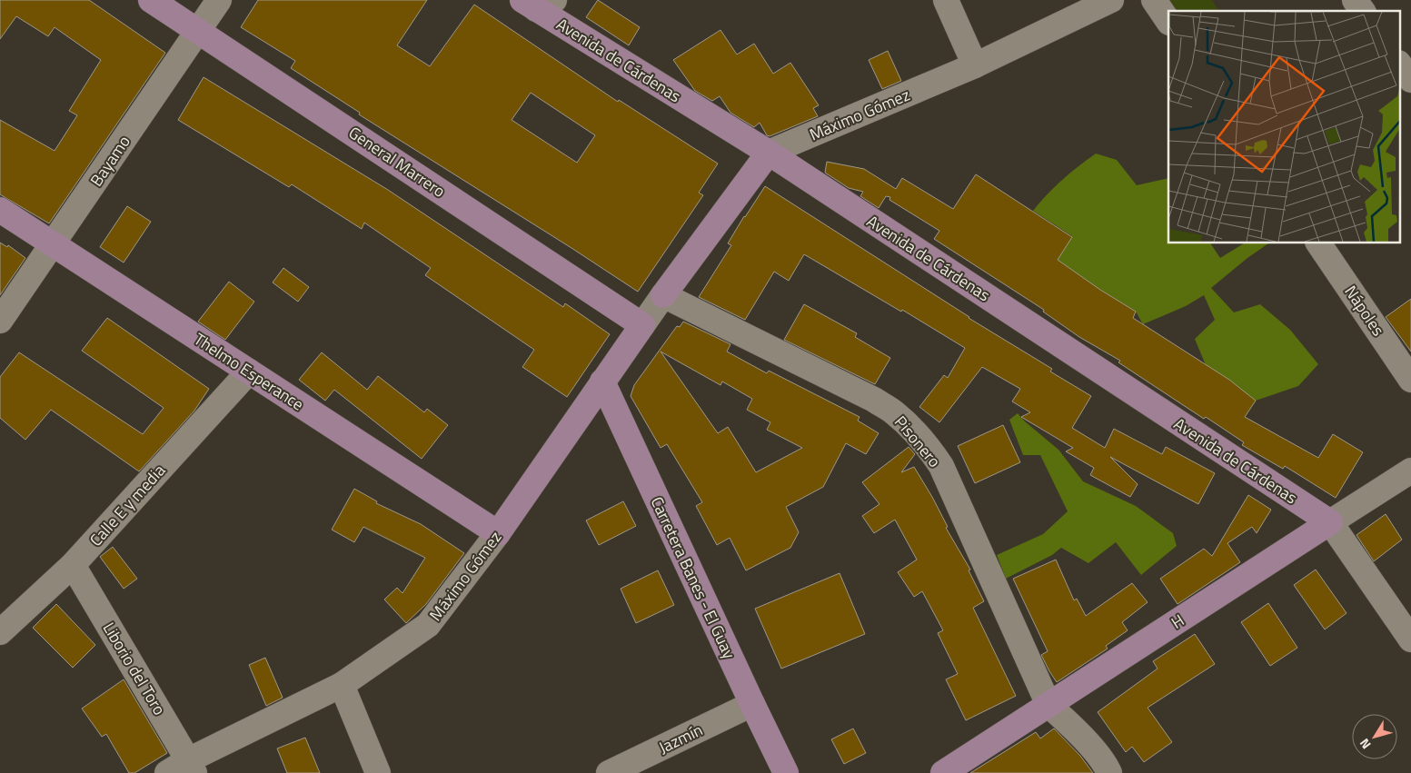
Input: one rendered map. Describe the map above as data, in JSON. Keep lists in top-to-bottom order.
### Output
{
  "streets": {
    "main road": [
      "Avenida de Cárdenas",
      "Máximo Gómez",
      "General Marrero",
      "Thelmo Esperance",
      "Carretera Banes - El Guay",
      "H"
    ],
    "street": [
      "Bayamo",
      "Nápoles",
      "Pisonero",
      "Calle E y media",
      "Liborio del Toro",
      "Jazmín"
    ]
  },
  "crossings": [
    ["Avenida de Cárdenas", "Máximo Gómez"],
    ["Avenida de Cárdenas", "H"],
    ["Máximo Gómez", "General Marrero"],
    ["Máximo Gómez", "Thelmo Esperance"],
    ["Máximo Gómez", "Carretera Banes - El Guay"],
    ["Máximo Gómez", "Liborio del Toro"],
    ["Bayamo", "General Marrero"],
    ["Bayamo", "Thelmo Esperance"],
    ["Thelmo Esperance", "Calle E y media"],
    ["Pisonero", "H"],
    ["Calle E y media", "Liborio del Toro"],
    ["Carretera Banes - El Guay", "Jazmín"]
  ],
  "north": "bottom left"
}
